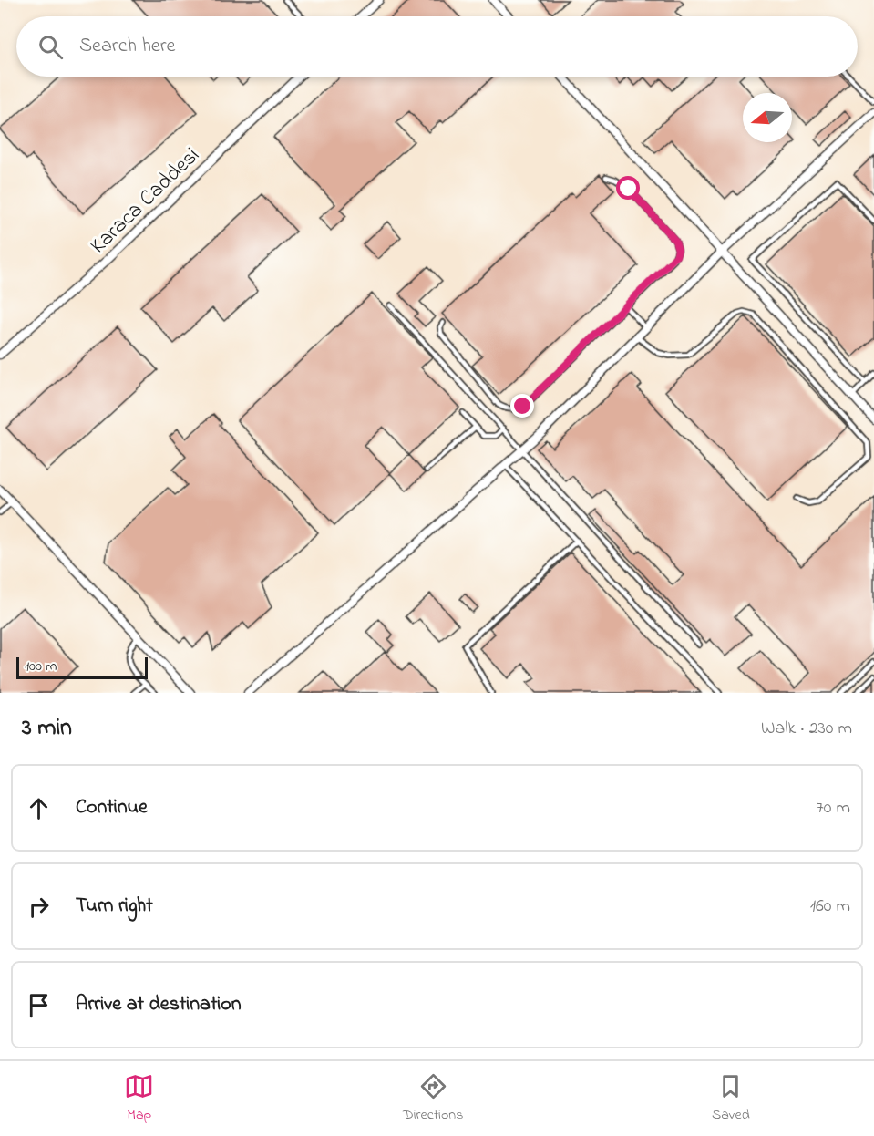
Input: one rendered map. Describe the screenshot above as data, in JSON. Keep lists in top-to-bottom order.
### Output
{
  "streets": {
    "street": ["Karaca Caddesi"]
  },
  "scale_bar": "100 m",
  "north": "left",
  "page": {
    "search": "Search here",
    "scale": "100 m",
    "heading": ["3 min", "Walk · 230 m"],
    "list": [
      ["Continue", "70 m"],
      ["Turn right", "160 m"],
      "Arrive at destination"
    ],
    "nav": ["Map", "Directions", "Saved"]
  }
}
